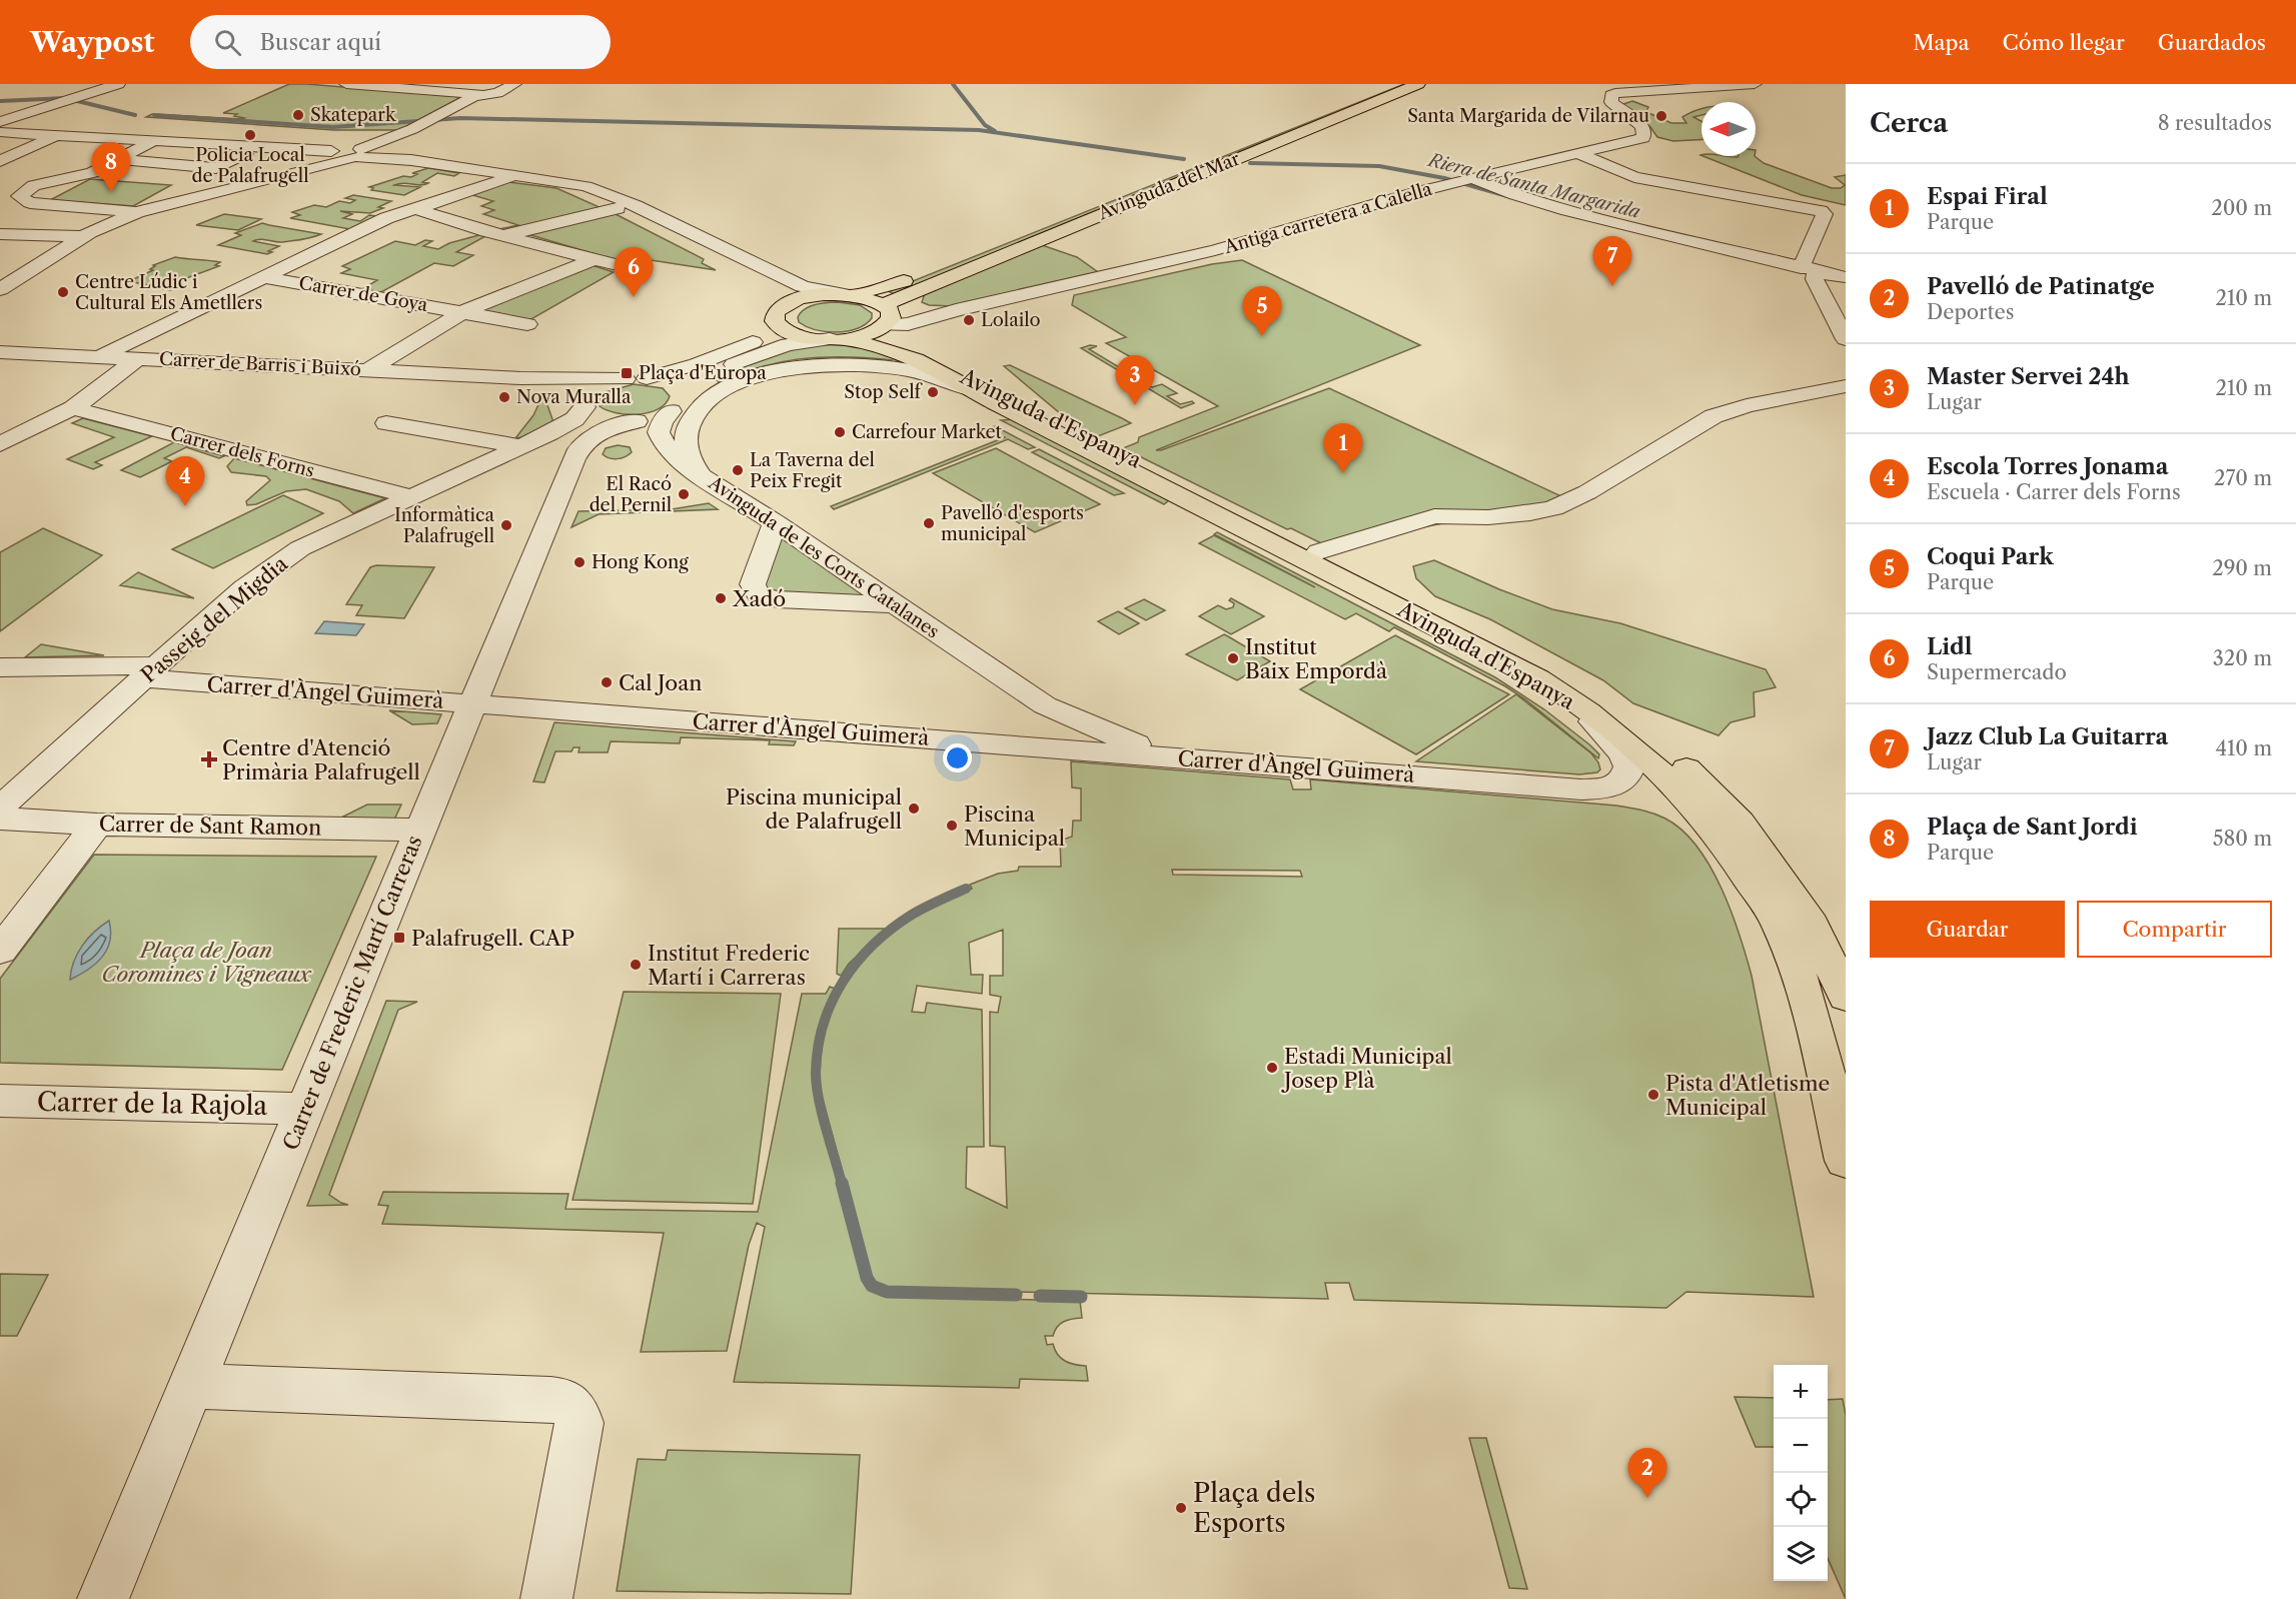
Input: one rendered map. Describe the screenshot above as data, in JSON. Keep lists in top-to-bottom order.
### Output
{
  "streets": {
    "main road": ["Avinguda del Mar", "Avinguda d'Espanya"],
    "street": [
      "Antiga carretera a Calella",
      "Carrer de Goya",
      "Carrer de Barris i Buixó",
      "Carrer dels Forns",
      "Avinguda de les Corts Catalanes",
      "Passeig del Migdia",
      "Carrer d'Àngel Guimerà",
      "Carrer de Sant Ramon",
      "Carrer de Frederic Martí Carreras",
      "Carrer de la Rajola"
    ]
  },
  "crossings": [
    ["Avinguda del Mar", "Antiga carretera a Calella"],
    ["Avinguda del Mar", "Avinguda d'Espanya"],
    ["Avinguda del Mar", "Passeig del Migdia"],
    ["Antiga carretera a Calella", "Avinguda d'Espanya"],
    ["Carrer de Barris i Buixó", "Passeig del Migdia"],
    ["Avinguda d'Espanya", "Avinguda de les Corts Catalanes"],
    ["Avinguda d'Espanya", "Carrer d'Àngel Guimerà"],
    ["Carrer dels Forns", "Passeig del Migdia"],
    ["Avinguda de les Corts Catalanes", "Carrer d'Àngel Guimerà"],
    ["Passeig del Migdia", "Carrer d'Àngel Guimerà"],
    ["Carrer d'Àngel Guimerà", "Carrer de Frederic Martí Carreras"],
    ["Carrer de Sant Ramon", "Carrer de Frederic Martí Carreras"],
    ["Carrer de Frederic Martí Carreras", "Carrer de la Rajola"]
  ],
  "water": ["Riera de Santa Margarida"],
  "parks": ["Plaça de Joan Coromines i Vigneaux"],
  "places": {
    "other": [
      "Skatepark",
      "Santa Margarida de Vilarnau",
      "Policia Local de Palafrugell",
      "Centre Lúdic i Cultural Els Ametllers",
      "Lolailo",
      "Stop Self",
      "Nova Muralla",
      "Carrefour Market",
      "La Taverna del Peix Fregit",
      "El Racó del Pernil",
      "Pavelló d'esports municipal",
      "Informàtica Palafrugell",
      "Hong Kong",
      "Xadó",
      "Institut Baix Empordà",
      "Cal Joan",
      "Piscina municipal de Palafrugell",
      "Piscina Municipal",
      "Institut Frederic Martí i Carreras",
      "Estadi Municipal Josep Plà",
      "Pista d'Atletisme Municipal",
      "Plaça dels Esports"
    ],
    "transit": ["Plaça d'Europa", "Palafrugell. CAP"],
    "health": ["Centre d'Atenció Primària Palafrugell"]
  },
  "north": "left",
  "page": {
    "header": "Waypost",
    "search": "Buscar aquí",
    "nav": ["Mapa", "Cómo llegar", "Guardados"],
    "heading": ["Cerca", "8 resultados"],
    "pins": [
      "8",
      "7",
      "6",
      "5",
      "3",
      "1",
      "4",
      "2"
    ],
    "list": [
      {
        "mark": "1",
        "name": "Espai Firal",
        "note": "Parque",
        "value": "200 m"
      },
      {
        "mark": "2",
        "name": "Pavelló de Patinatge",
        "note": "Deportes",
        "value": "210 m"
      },
      {
        "mark": "3",
        "name": "Master Servei 24h",
        "note": "Lugar",
        "value": "210 m"
      },
      {
        "mark": "4",
        "name": "Escola Torres Jonama",
        "note": "Escuela · Carrer dels Forns",
        "value": "270 m"
      },
      {
        "mark": "5",
        "name": "Coqui Park",
        "note": "Parque",
        "value": "290 m"
      },
      {
        "mark": "6",
        "name": "Lidl",
        "note": "Supermercado",
        "value": "320 m"
      },
      {
        "mark": "7",
        "name": "Jazz Club La Guitarra",
        "note": "Lugar",
        "value": "410 m"
      },
      {
        "mark": "8",
        "name": "Plaça de Sant Jordi",
        "note": "Parque",
        "value": "580 m"
      }
    ],
    "buttons": ["Guardar", "Compartir"],
    "map_buttons": ["+", "−"]
  }
}
